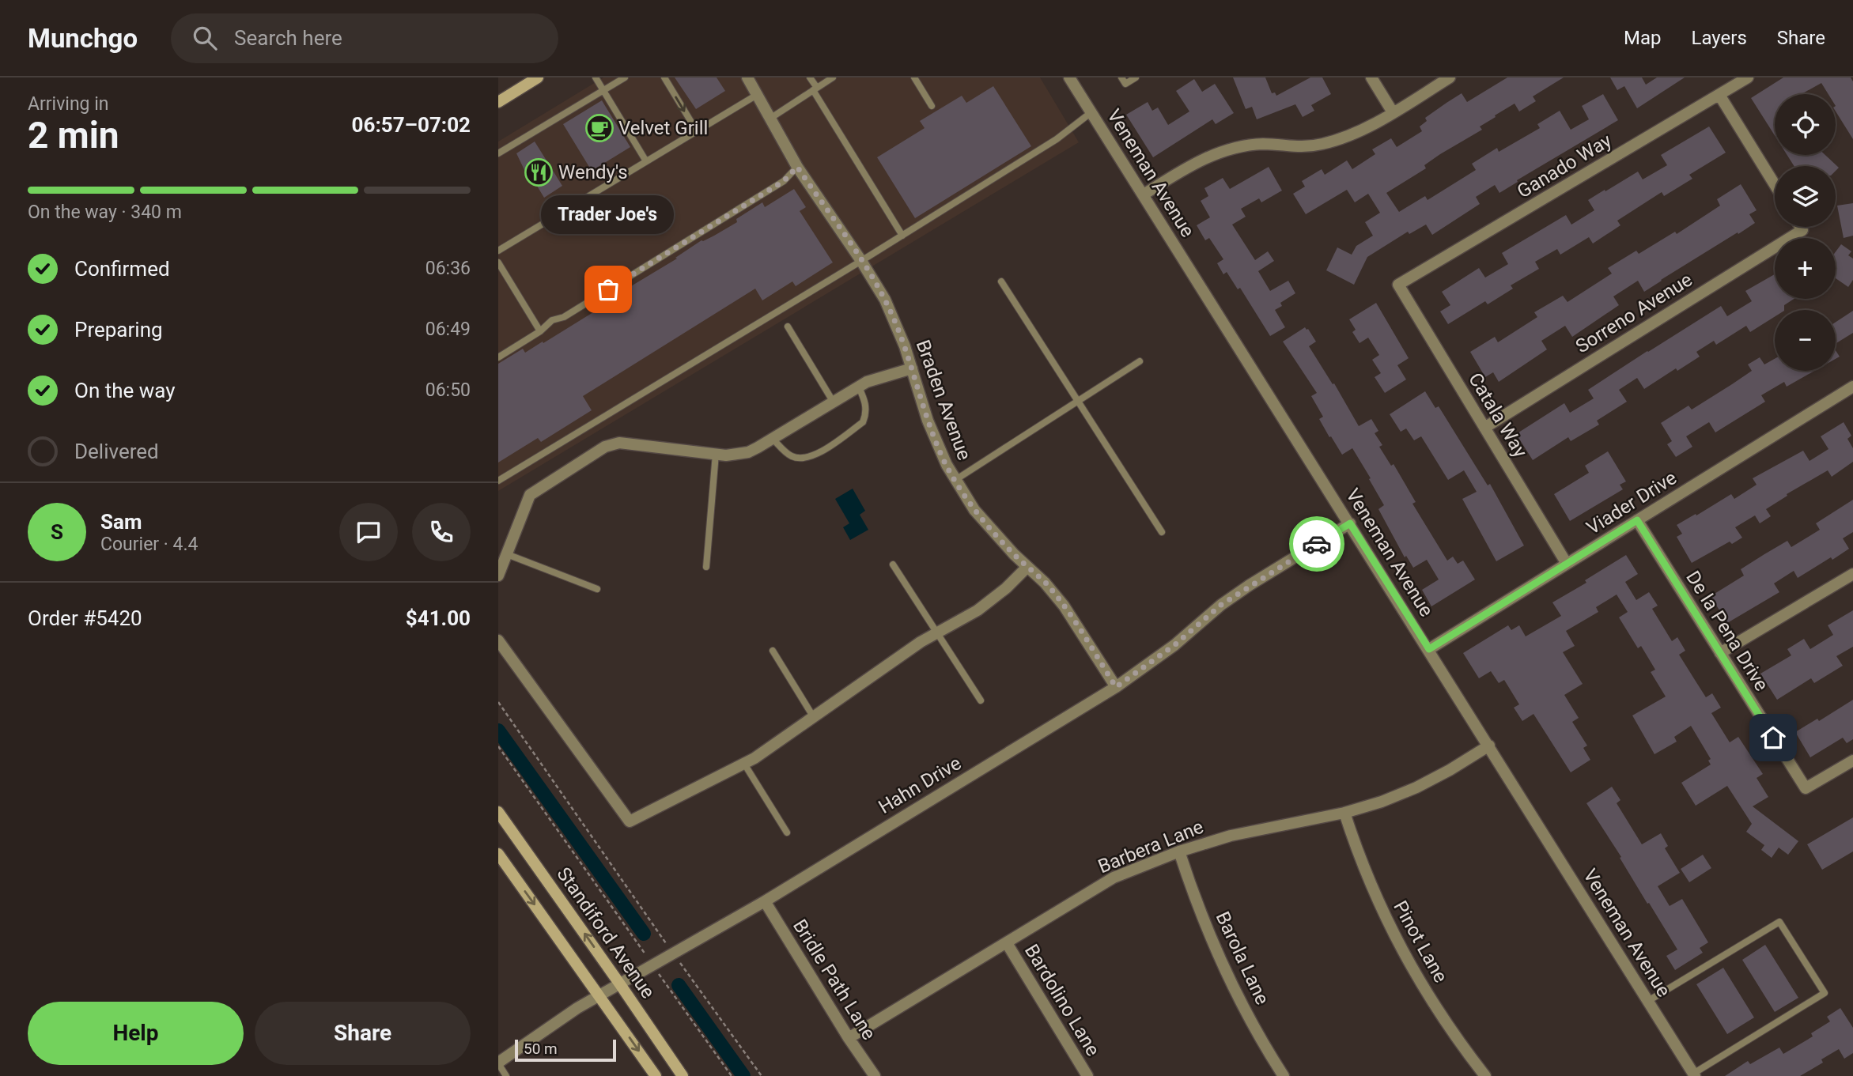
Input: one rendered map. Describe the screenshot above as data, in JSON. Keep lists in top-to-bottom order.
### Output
{
  "streets": {
    "main road": ["Standiford Avenue"],
    "street": [
      "Ganado Way",
      "Veneman Avenue",
      "Sorreno Avenue",
      "Braden Avenue",
      "Catala Way",
      "Viader Drive",
      "De la Pena Drive",
      "Hahn Drive",
      "Barbera Lane",
      "Pinot Lane",
      "Barola Lane",
      "Bridle Path Lane",
      "Bardolino Lane"
    ]
  },
  "crossings": [
    ["Ganado Way", "Catala Way"],
    ["Veneman Avenue", "Viader Drive"],
    ["Veneman Avenue", "Hahn Drive"],
    ["Veneman Avenue", "Barbera Lane"],
    ["Sorreno Avenue", "Catala Way"],
    ["Braden Avenue", "Hahn Drive"],
    ["Catala Way", "Viader Drive"],
    ["Viader Drive", "De la Pena Drive"],
    ["Hahn Drive", "Standiford Avenue"],
    ["Hahn Drive", "Bridle Path Lane"],
    ["Barbera Lane", "Pinot Lane"],
    ["Barbera Lane", "Barola Lane"],
    ["Barbera Lane", "Bridle Path Lane"],
    ["Barbera Lane", "Bardolino Lane"]
  ],
  "places": {
    "cafe": ["Velvet Grill"],
    "restaurant": ["Wendy's"],
    "other": ["Trader Joe's"]
  },
  "scale_bar": "50 m",
  "page": {
    "header": "Munchgo",
    "search": "Search here",
    "nav": ["Map", "Layers", "Share"],
    "heading": ["2 min", "Arriving in", "06:57–07:02"],
    "panel": [
      "Sam",
      "Courier · 4.4",
      "Order #5420",
      "$41.00"
    ],
    "map_buttons": ["+", "−"],
    "bar": "On the way · 340 m",
    "bubble": "Trader Joe's",
    "list": [
      ["Confirmed", "06:36"],
      ["Preparing", "06:49"],
      ["On the way", "06:50"],
      "Delivered"
    ],
    "round": "S",
    "buttons": ["Help", "Share"],
    "scale": "50 m"
  }
}
